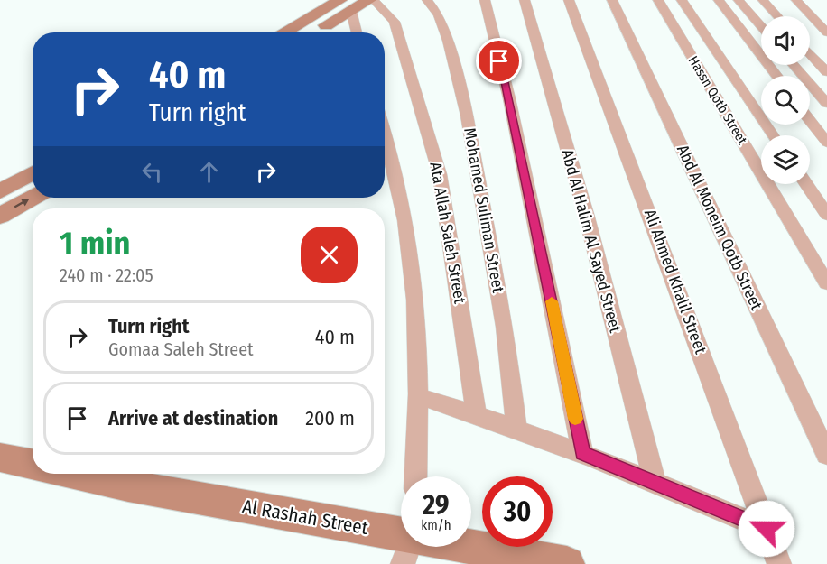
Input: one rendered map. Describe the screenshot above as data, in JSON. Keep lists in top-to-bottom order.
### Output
{
  "streets": {
    "street": [
      "Hassn Qotb Street",
      "Mohamed Suliman Street",
      "Abd Al Moneim Qotb Street",
      "Ata Allah Saleh Street",
      "Abd Al Halim Al Sayed Street",
      "Ali Ahmed Khalil Street",
      "Al Rashah Street"
    ]
  },
  "page": {
    "turn": ["40 m", "Turn right"],
    "heading": ["1 min", "240 m · 22:05"],
    "list": [
      {
        "name": "Turn right",
        "note": "Gomaa Saleh Street",
        "value": "40 m"
      },
      {
        "name": "Arrive at destination",
        "value": "200 m"
      }
    ],
    "speed": "29 km/h",
    "limit": "30"
  }
}
